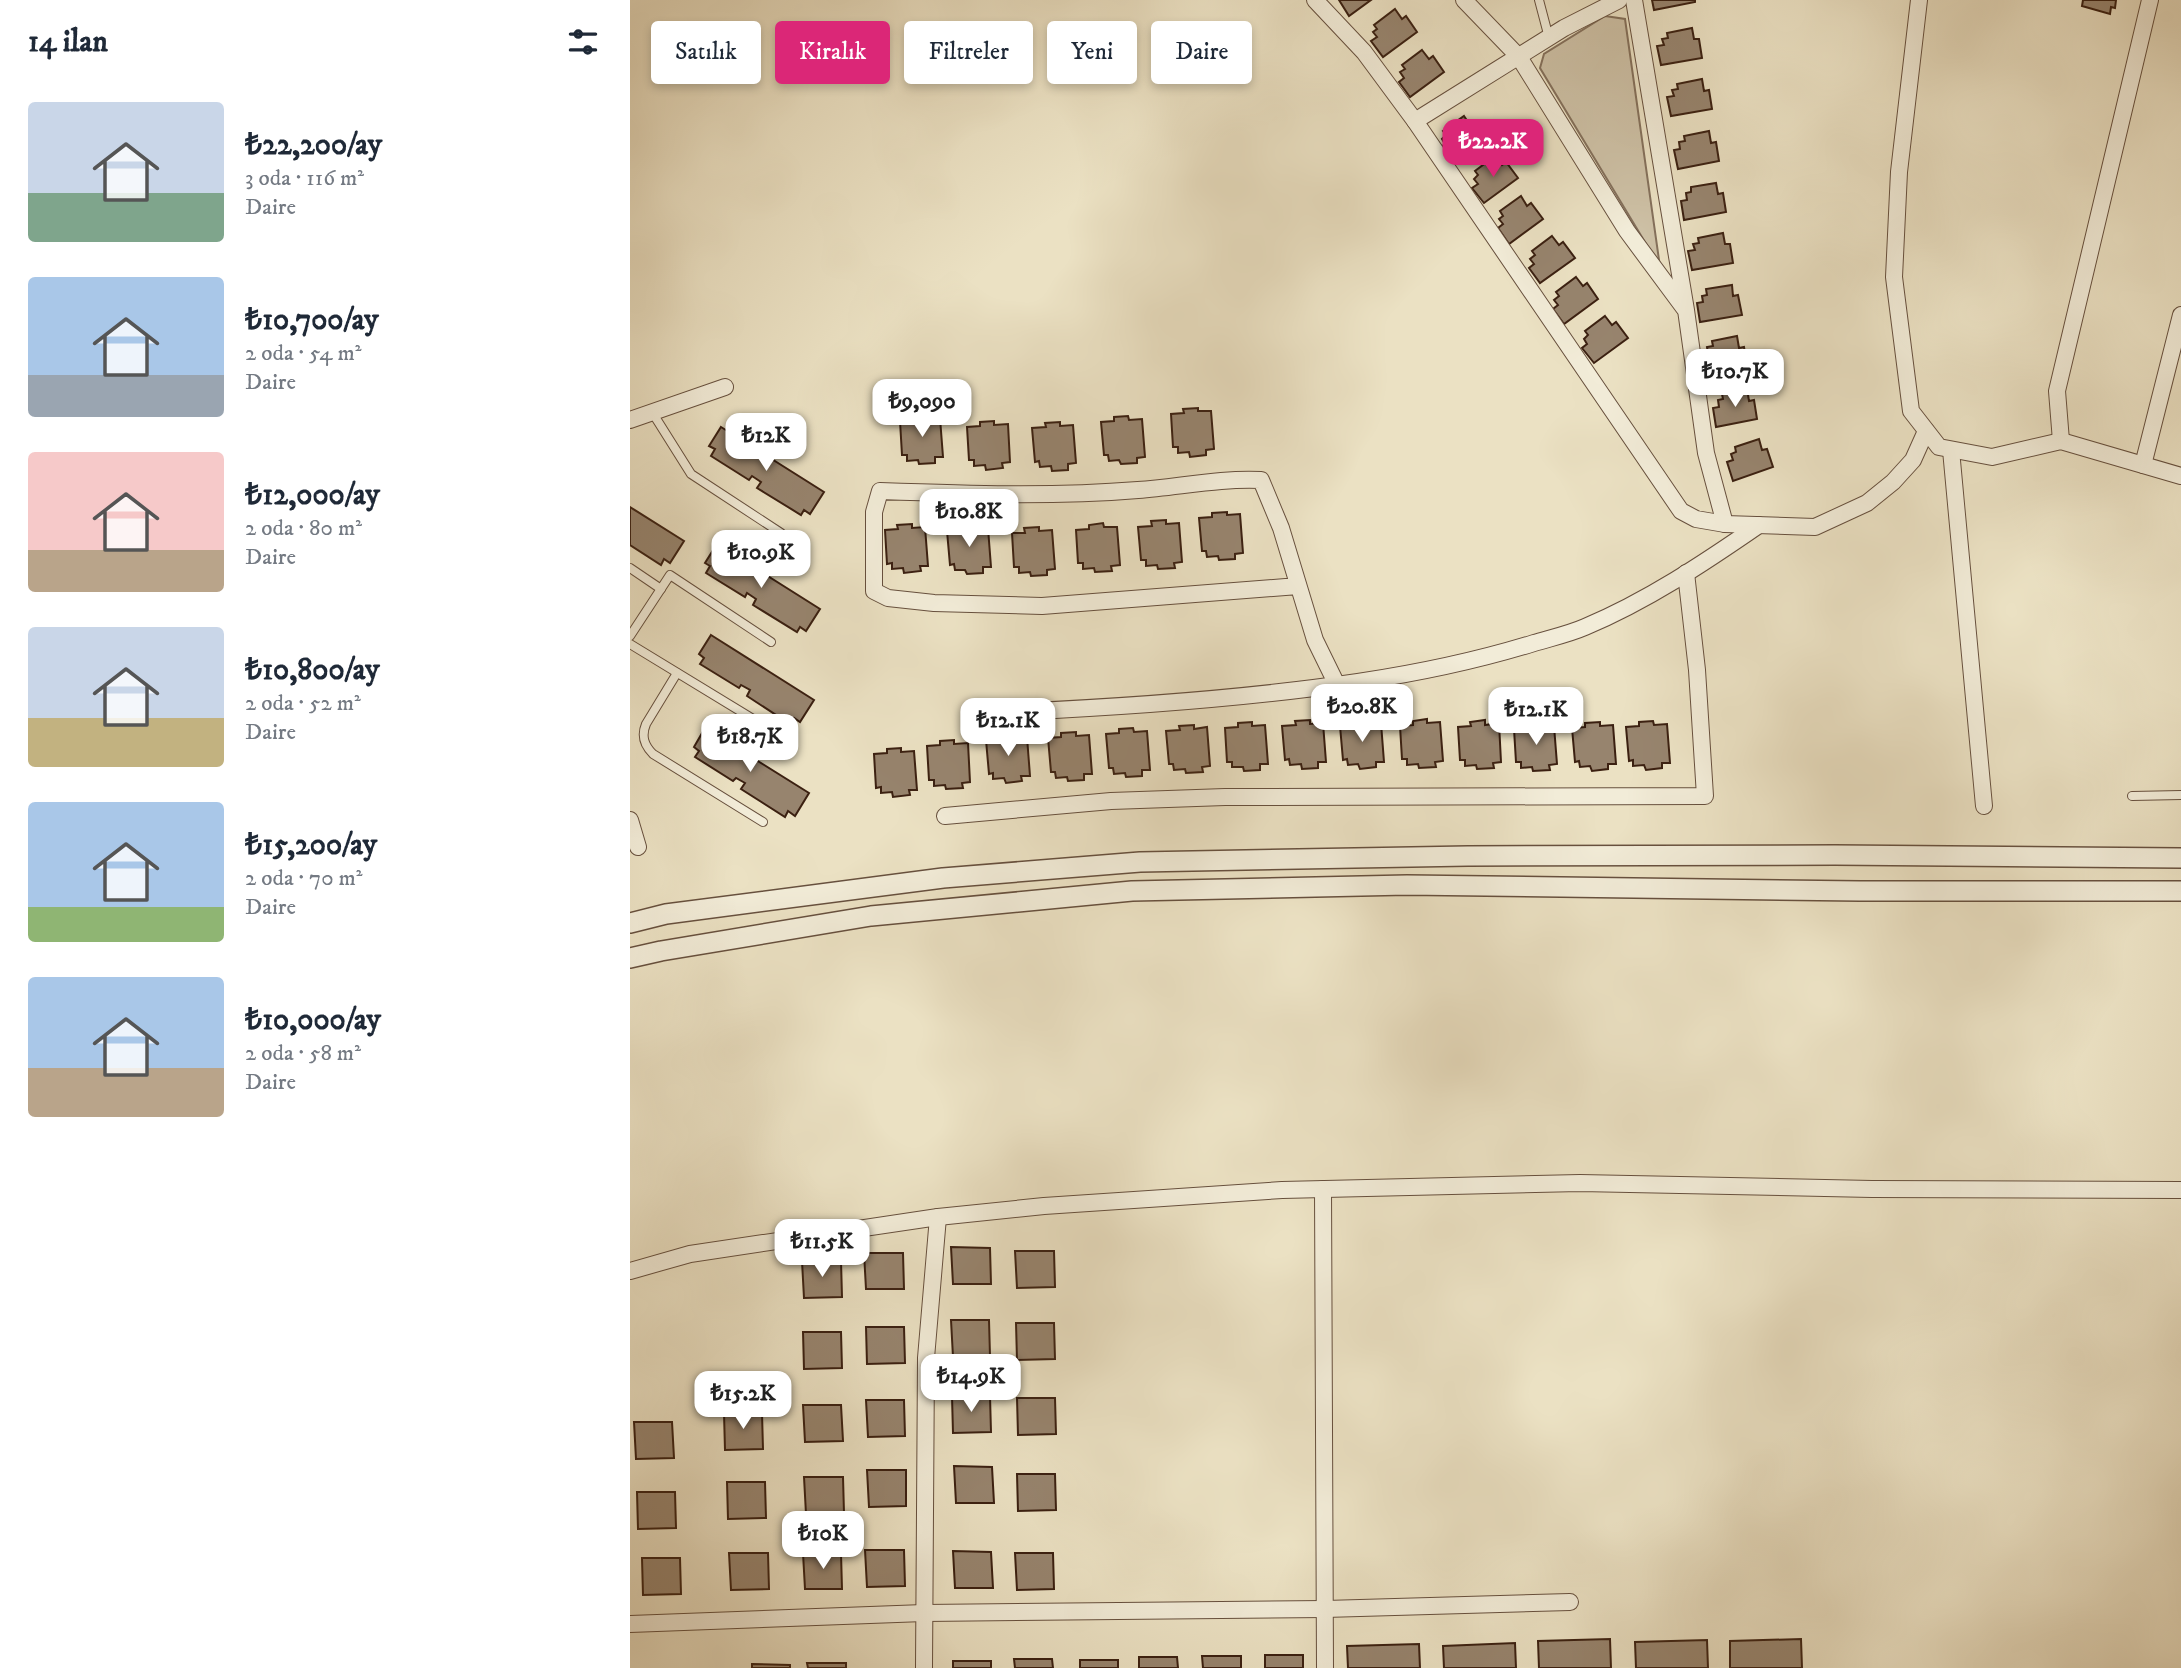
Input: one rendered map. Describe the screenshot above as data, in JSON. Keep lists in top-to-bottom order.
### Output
{
  "page": {
    "heading": "14 ilan",
    "chip": [
      "Satılık",
      "Kiralık",
      "Filtreler",
      "Yeni",
      "Daire"
    ],
    "list": [
      {
        "name": "₺22,200/ay",
        "note": "3 oda · 116 m² · Daire"
      },
      {
        "name": "₺10,700/ay",
        "note": "2 oda · 54 m² · Daire"
      },
      {
        "name": "₺12,000/ay",
        "note": "2 oda · 80 m² · Daire"
      },
      {
        "name": "₺10,800/ay",
        "note": "2 oda · 52 m² · Daire"
      },
      {
        "name": "₺15,200/ay",
        "note": "2 oda · 70 m² · Daire"
      },
      {
        "name": "₺10,000/ay",
        "note": "2 oda · 58 m² · Daire"
      }
    ],
    "price": [
      "₺22.2K",
      "₺10.7K",
      "₺9,090",
      "₺12K",
      "₺10.8K",
      "₺10.9K",
      "₺20.8K",
      "₺12.1K",
      "₺12.1K",
      "₺18.7K",
      "₺11.5K",
      "₺14.9K",
      "₺15.2K",
      "₺10K"
    ]
  }
}
